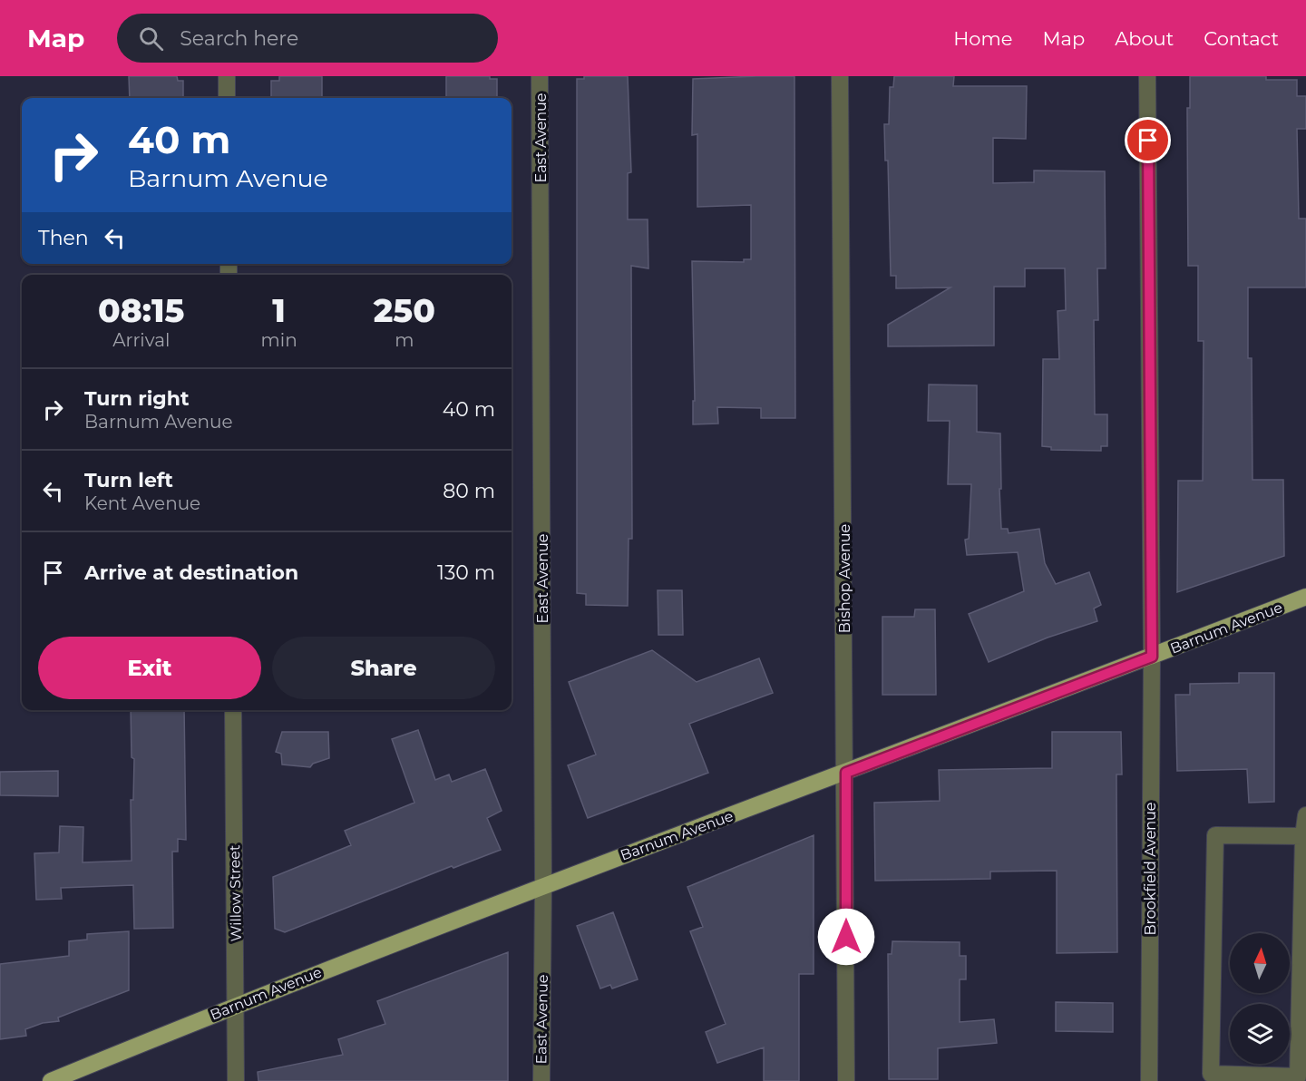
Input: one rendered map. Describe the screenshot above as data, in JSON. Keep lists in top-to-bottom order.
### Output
{
  "streets": {
    "main road": ["Barnum Avenue"],
    "street": [
      "East Avenue",
      "Bishop Avenue",
      "Brookfield Avenue",
      "Willow Street"
    ]
  },
  "crossings": [
    ["East Avenue", "Barnum Avenue"],
    ["Bishop Avenue", "Barnum Avenue"],
    ["Barnum Avenue", "Brookfield Avenue"],
    ["Barnum Avenue", "Willow Street"]
  ],
  "north": "top",
  "page": {
    "header": "Map",
    "search": "Search here",
    "nav": [
      "Home",
      "Map",
      "About",
      "Contact"
    ],
    "turn": ["40 m", "Barnum Avenue"],
    "then": "Then",
    "eta": [
      "08:15",
      "Arrival",
      "1",
      "min",
      "250",
      "m"
    ],
    "list": [
      {
        "name": "Turn right",
        "note": "Barnum Avenue",
        "value": "40 m"
      },
      {
        "name": "Turn left",
        "note": "Kent Avenue",
        "value": "80 m"
      },
      {
        "name": "Arrive at destination",
        "value": "130 m"
      }
    ],
    "buttons": ["Exit", "Share"]
  }
}
